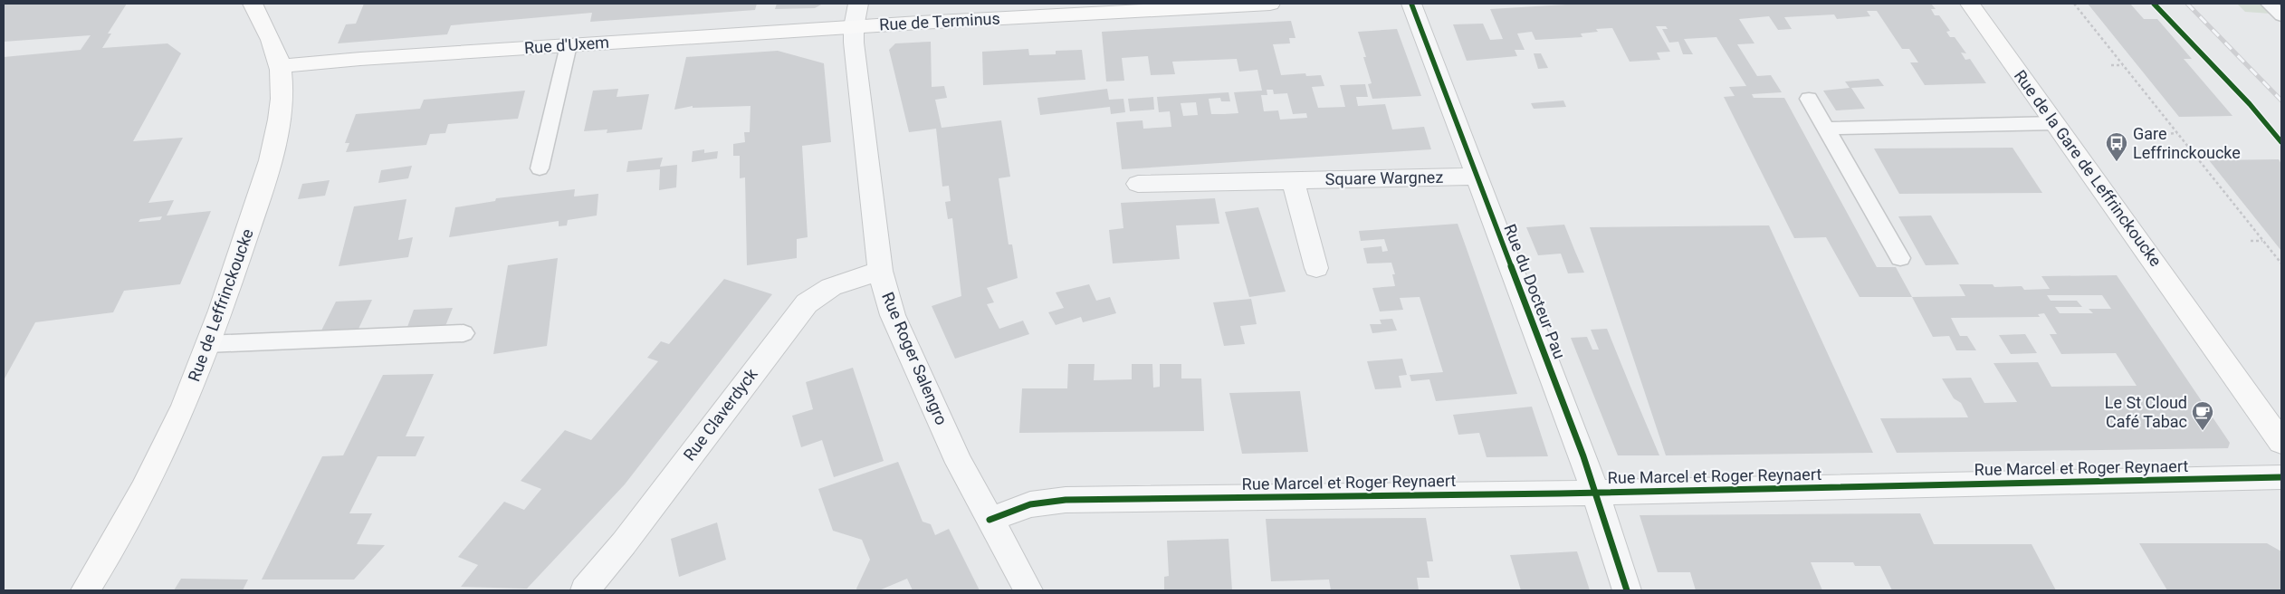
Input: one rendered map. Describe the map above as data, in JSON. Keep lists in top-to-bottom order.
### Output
{
  "streets": {
    "main road": [
      "Rue de Terminus",
      "Rue d'Uxem",
      "Rue de la Gare de Leffrinckoucke",
      "Rue de Leffrinckoucke"
    ],
    "street": [
      "Square Wargnez",
      "Rue du Docteur Pau",
      "Rue Roger Salengro",
      "Rue Claverdyck",
      "Rue Marcel et Roger Reynaert"
    ]
  },
  "crossings": [
    ["Rue de Terminus", "Rue d'Uxem"],
    ["Rue de Terminus", "Rue Roger Salengro"],
    ["Rue d'Uxem", "Rue de Leffrinckoucke"],
    ["Rue d'Uxem", "Rue Roger Salengro"],
    ["Square Wargnez", "Rue du Docteur Pau"],
    ["Rue du Docteur Pau", "Rue Marcel et Roger Reynaert"],
    ["Rue Roger Salengro", "Rue Claverdyck"],
    ["Rue Roger Salengro", "Rue Marcel et Roger Reynaert"]
  ],
  "places": {
    "bus stop": ["Gare Leffrinckoucke"],
    "cafe": ["Le St Cloud Café Tabac"]
  }
}
